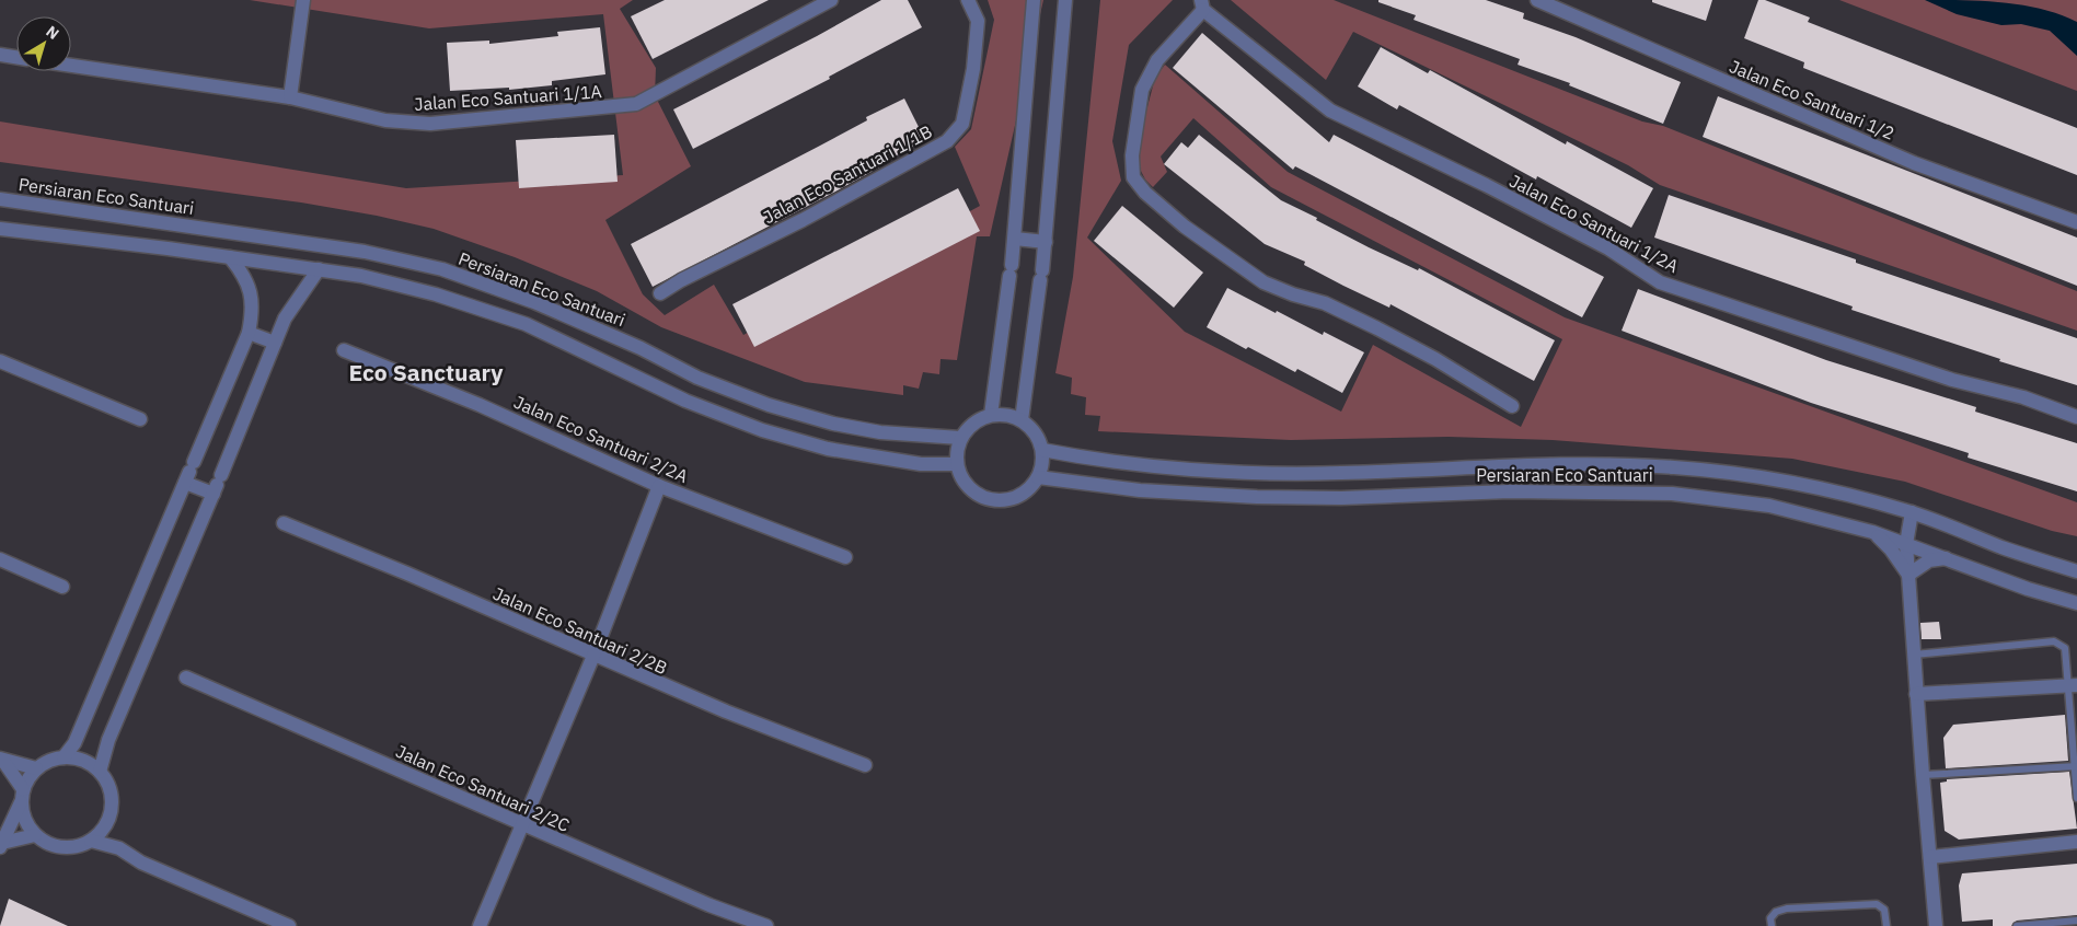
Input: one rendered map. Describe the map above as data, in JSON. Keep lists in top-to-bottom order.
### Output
{
  "streets": {
    "street": [
      "Jalan Eco Santuari 1/1A",
      "Jalan Eco Santuari 1/2",
      "Jalan Eco Santuari 1/1B",
      "Persiaran Eco Santuari",
      "Jalan Eco Santuari 1/2A",
      "Jalan Eco Santuari 2/2A",
      "Jalan Eco Santuari 2/2B",
      "Jalan Eco Santuari 2/2C"
    ]
  },
  "districts": ["Eco Sanctuary"],
  "north": "top right"
}
